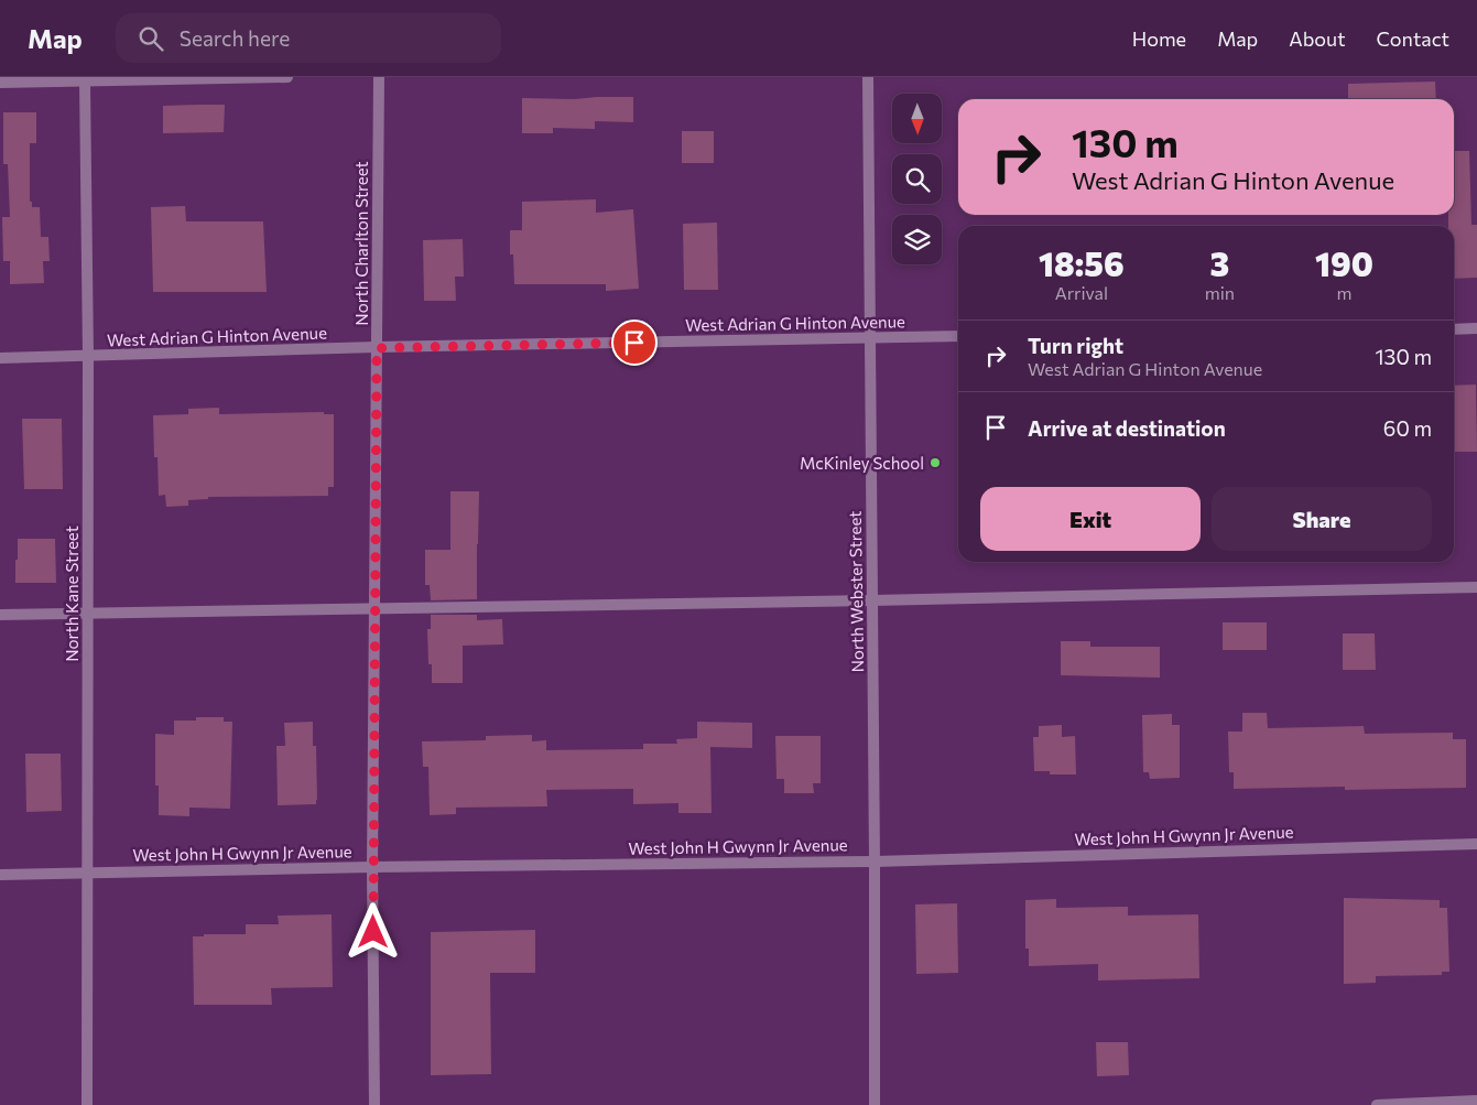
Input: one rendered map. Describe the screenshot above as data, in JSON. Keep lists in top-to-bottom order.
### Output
{
  "streets": {
    "street": [
      "North Charlton Street",
      "West Adrian G Hinton Avenue",
      "North Webster Street",
      "North Kane Street",
      "West John H Gwynn Jr Avenue"
    ]
  },
  "crossings": [
    ["North Charlton Street", "West Adrian G Hinton Avenue"],
    ["North Charlton Street", "West John H Gwynn Jr Avenue"],
    ["West Adrian G Hinton Avenue", "North Webster Street"],
    ["West Adrian G Hinton Avenue", "North Kane Street"],
    ["North Webster Street", "West John H Gwynn Jr Avenue"],
    ["North Kane Street", "West John H Gwynn Jr Avenue"]
  ],
  "places": ["McKinley School"],
  "north": "bottom",
  "page": {
    "header": "Map",
    "search": "Search here",
    "nav": [
      "Home",
      "Map",
      "About",
      "Contact"
    ],
    "turn": ["130 m", "West Adrian G Hinton Avenue"],
    "eta": [
      "18:56",
      "Arrival",
      "3",
      "min",
      "190",
      "m"
    ],
    "list": [
      {
        "name": "Turn right",
        "note": "West Adrian G Hinton Avenue",
        "value": "130 m"
      },
      {
        "name": "Arrive at destination",
        "value": "60 m"
      }
    ],
    "buttons": ["Exit", "Share"]
  }
}
